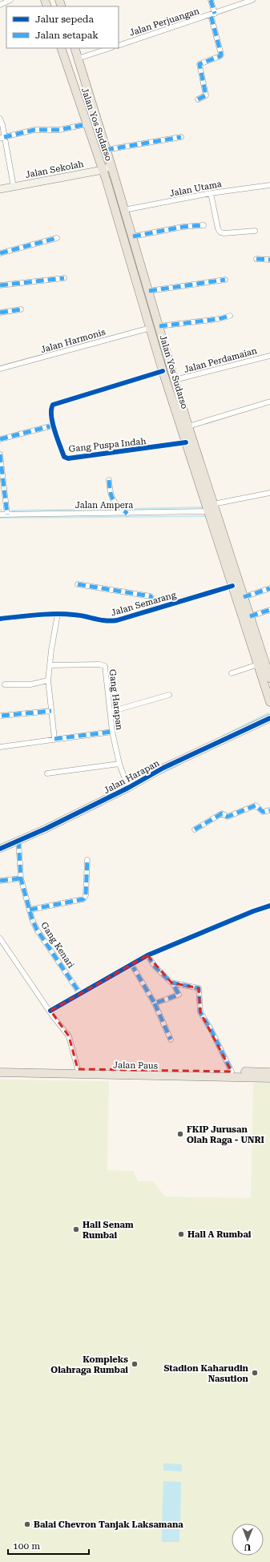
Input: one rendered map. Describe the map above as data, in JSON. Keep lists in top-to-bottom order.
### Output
{
  "streets": {
    "main road": ["Jalan Yos Sudarso", "Jalan Paus"],
    "street": [
      "Jalan Perjuangan",
      "Jalan Sekolah",
      "Jalan Utama",
      "Jalan Harmonis",
      "Jalan Perdamaian",
      "Gang Puspa Indah",
      "Jalan Ampera",
      "Jalan Semarang",
      "Gang Harapan",
      "Jalan Harapan",
      "Gang Kenari"
    ]
  },
  "crossings": [
    ["Jalan Yos Sudarso", "Jalan Sekolah"],
    ["Jalan Yos Sudarso", "Jalan Utama"],
    ["Jalan Yos Sudarso", "Jalan Harmonis"],
    ["Jalan Yos Sudarso", "Jalan Perdamaian"],
    ["Jalan Yos Sudarso", "Gang Puspa Indah"],
    ["Jalan Yos Sudarso", "Jalan Ampera"],
    ["Jalan Yos Sudarso", "Jalan Semarang"],
    ["Gang Harapan", "Jalan Harapan"],
    ["Jalan Harapan", "Gang Kenari"]
  ],
  "places": [
    "FKIP Jurusan Olah Raga - UNRI",
    "Hall Senam Rumbai",
    "Hall A Rumbai",
    "Kompleks Olahraga Rumbai",
    "Stadion Kaharudin Nasution",
    "Balai Chevron Tanjak Laksamana"
  ],
  "legend": ["Jalur sepeda", "Jalan setapak"],
  "scale_bar": "100 m",
  "north": "bottom"
}
